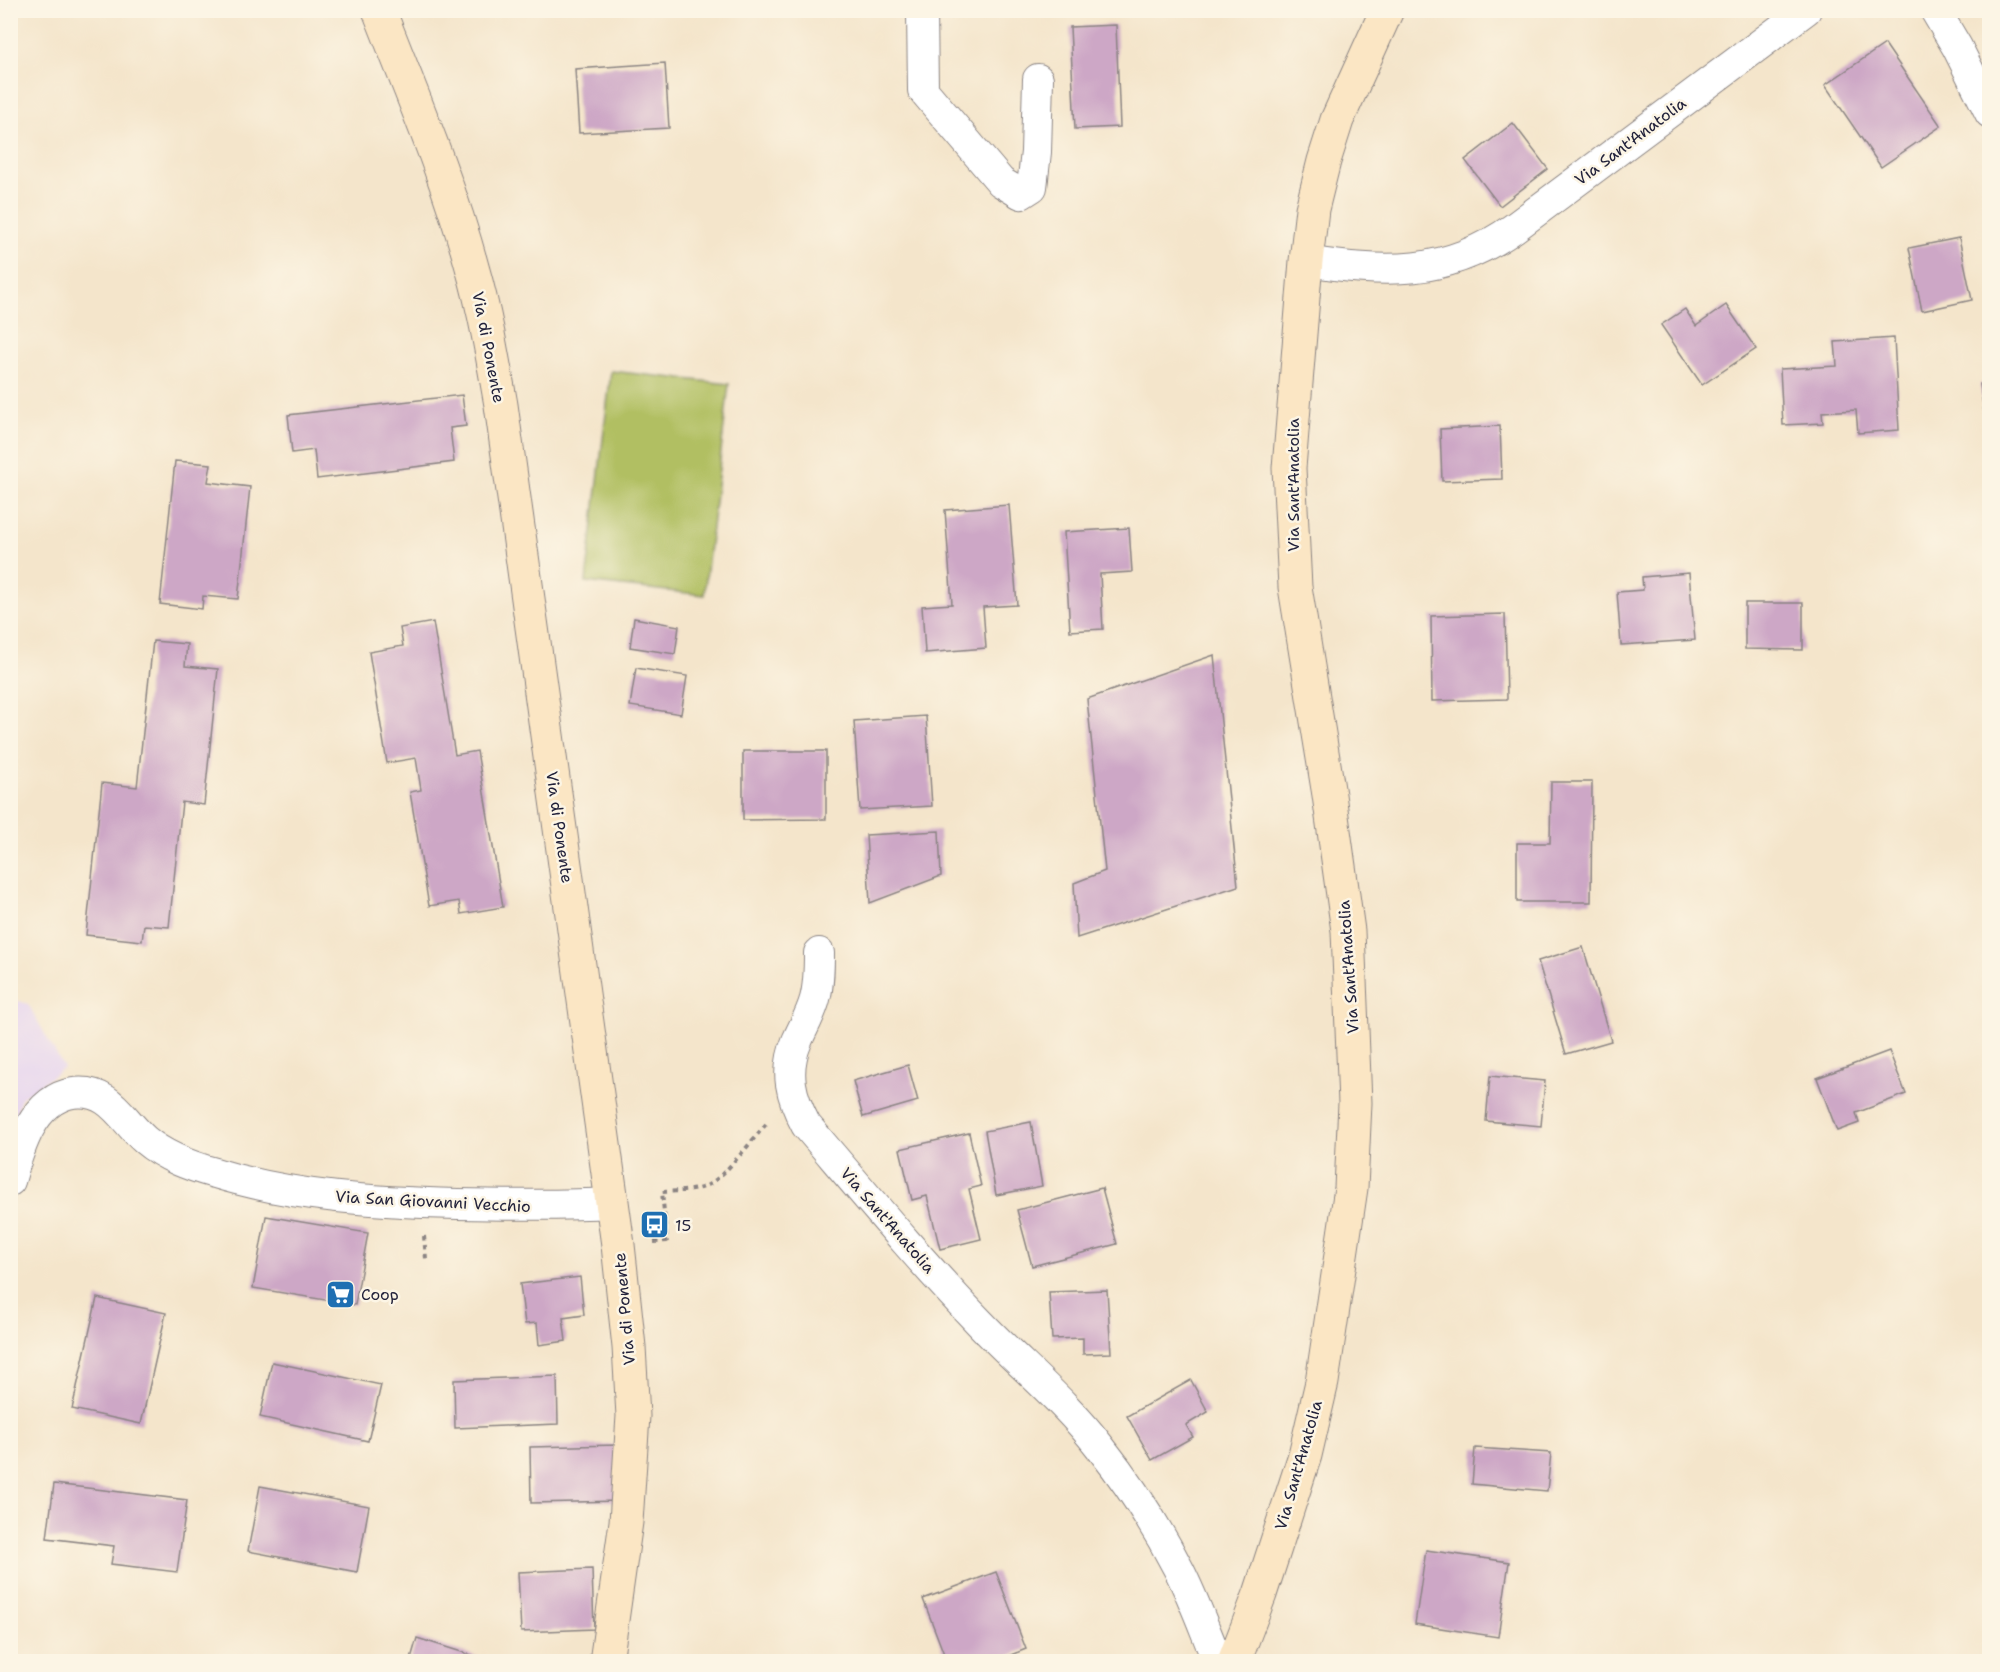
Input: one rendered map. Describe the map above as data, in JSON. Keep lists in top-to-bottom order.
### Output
{
  "streets": {
    "main road": ["Via Sant'Anatolia", "Via di Ponente"],
    "street": ["Via San Giovanni Vecchio"]
  },
  "crossings": [
    ["Via di Ponente", "Via San Giovanni Vecchio"]
  ],
  "places": {
    "bus stop": ["15"],
    "supermarket": ["Coop"]
  }
}
